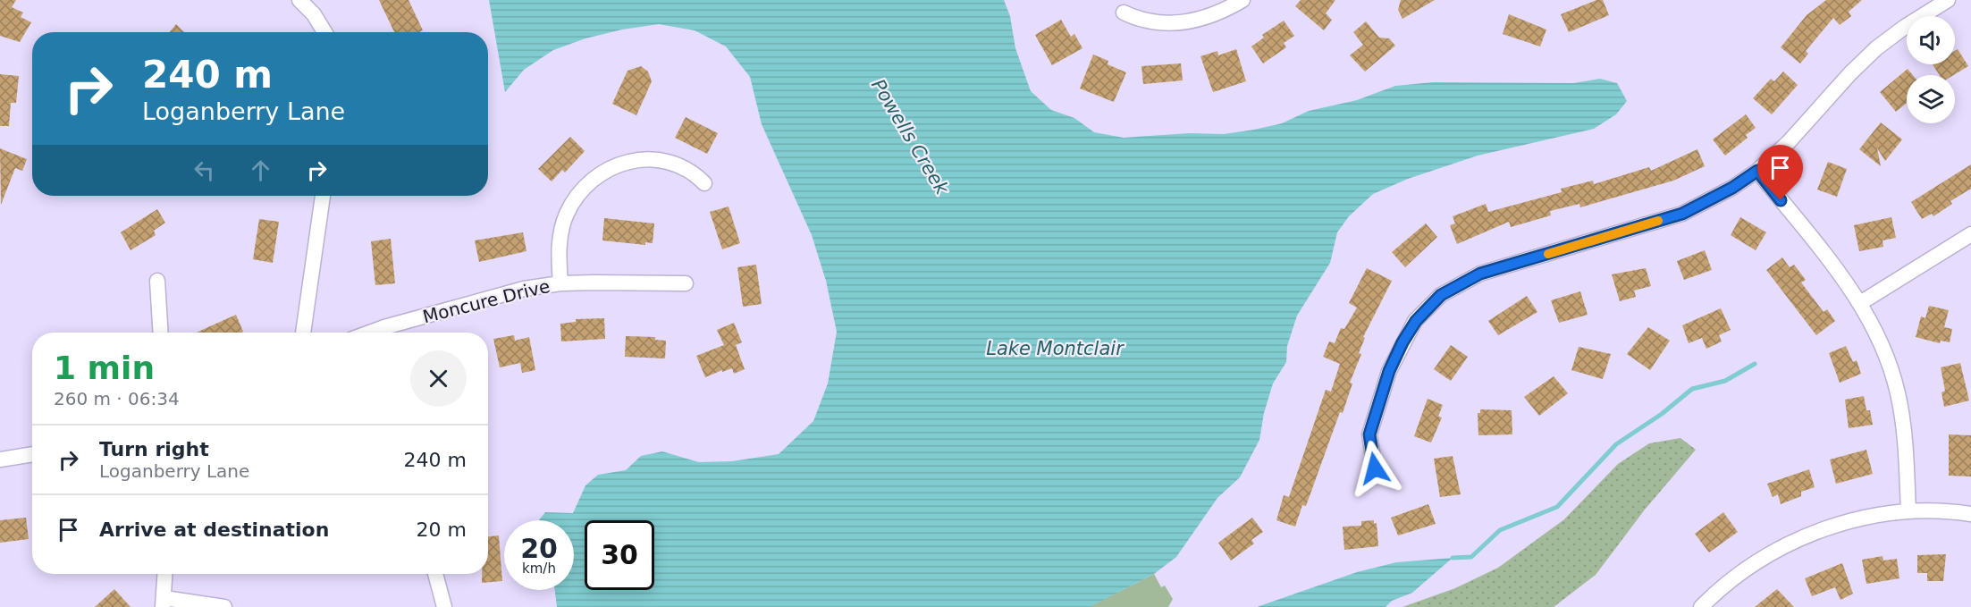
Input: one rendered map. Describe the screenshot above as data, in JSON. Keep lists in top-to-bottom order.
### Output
{
  "streets": {
    "street": ["Moncure Drive"]
  },
  "water": ["Powells Creek", "Lake Montclair"],
  "page": {
    "turn": ["240 m", "Loganberry Lane"],
    "heading": ["1 min", "260 m · 06:34"],
    "list": [
      {
        "name": "Turn right",
        "note": "Loganberry Lane",
        "value": "240 m"
      },
      {
        "name": "Arrive at destination",
        "value": "20 m"
      }
    ],
    "speed": "20 km/h",
    "limit": "30"
  }
}
